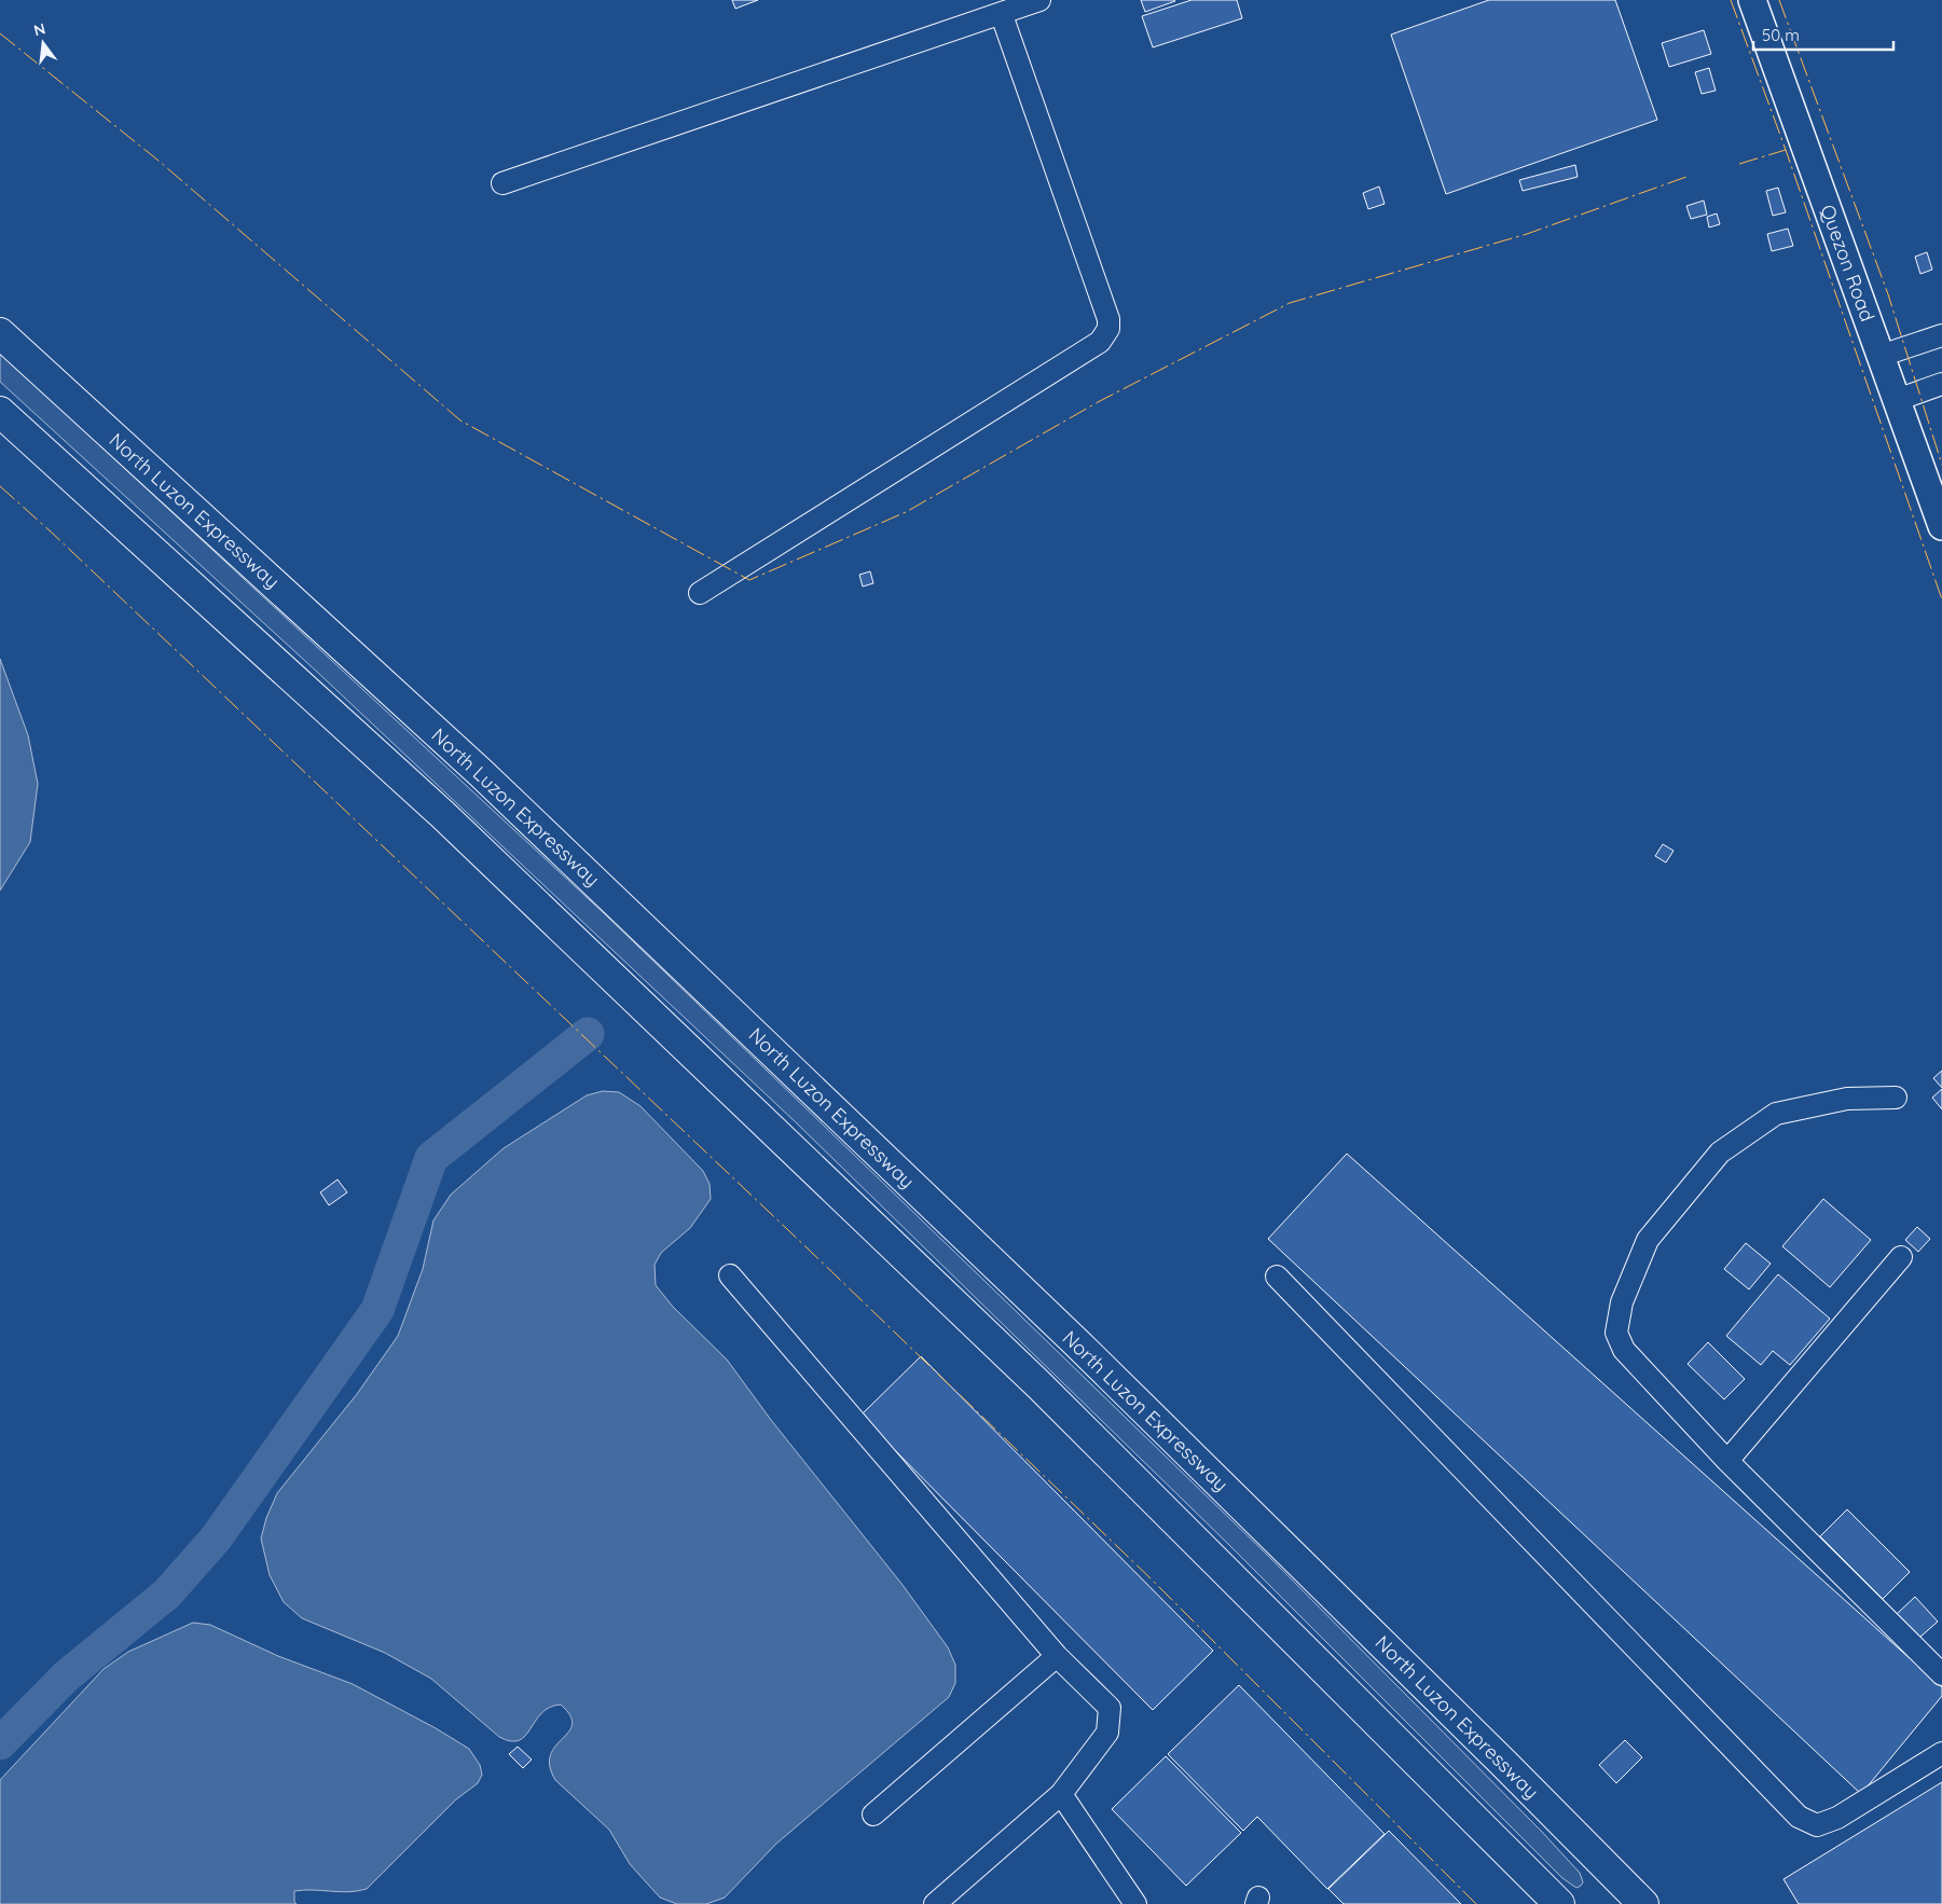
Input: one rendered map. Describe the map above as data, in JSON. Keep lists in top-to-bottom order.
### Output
{
  "streets": {
    "highway": ["North Luzon Expressway"],
    "main road": ["Quezon Road"]
  },
  "scale_bar": "50 m",
  "north": "top"
}
